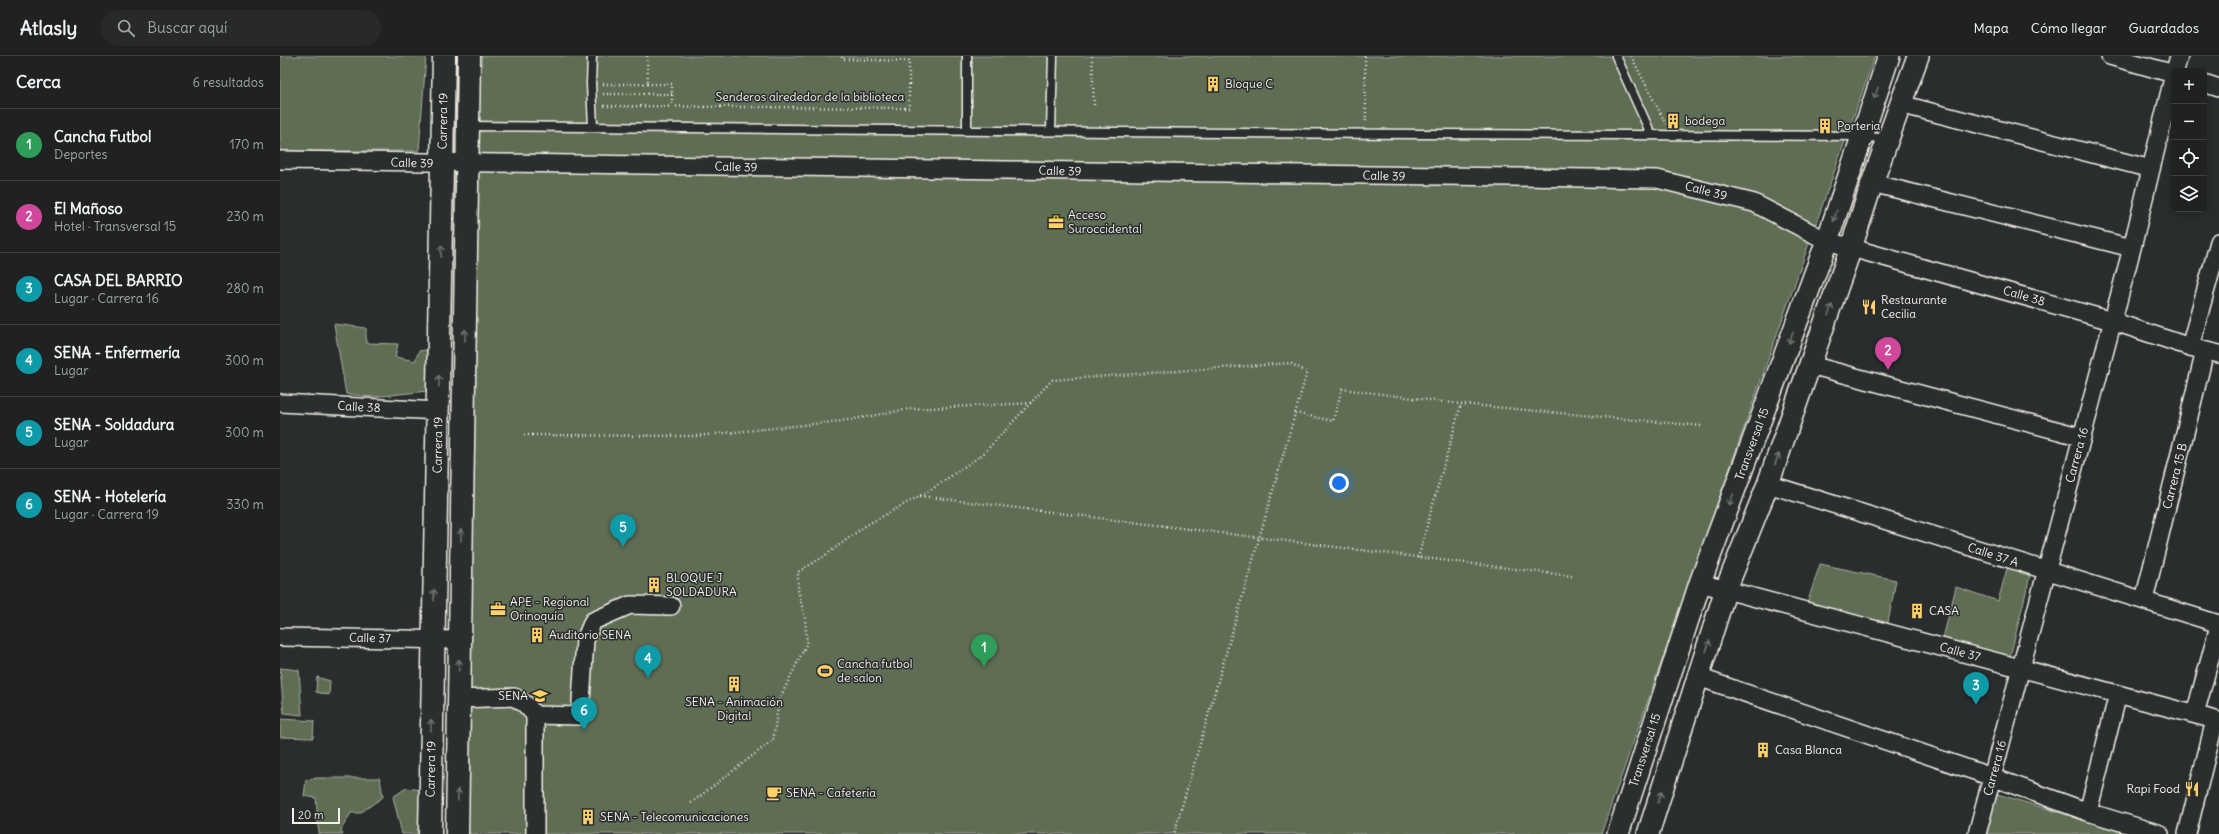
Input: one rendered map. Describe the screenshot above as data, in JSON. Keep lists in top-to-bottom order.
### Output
{
  "streets": {
    "main road": ["Carrera 19"],
    "street": [
      "Calle 39",
      "Calle 38",
      "Transversal 15",
      "Carrera 16",
      "Carrera 15 B",
      "Calle 37 A",
      "Calle 37"
    ],
    "path": ["Senderos alrededor de la biblioteca"]
  },
  "crossings": [
    ["Carrera 19", "Calle 39"],
    ["Carrera 19", "Calle 38"],
    ["Carrera 19", "Calle 37"],
    ["Calle 39", "Calle 38"],
    ["Calle 39", "Transversal 15"],
    ["Calle 38", "Transversal 15"],
    ["Calle 38", "Carrera 16"],
    ["Calle 38", "Carrera 15 B"],
    ["Transversal 15", "Calle 37"],
    ["Carrera 16", "Calle 37 A"],
    ["Carrera 16", "Calle 37"],
    ["Carrera 15 B", "Calle 37 A"]
  ],
  "one_way": ["Carrera 19"],
  "places": {
    "building": [
      "Bloque C",
      "bodega",
      "Porteria",
      "BLOQUE J SOLDADURA",
      "CASA",
      "Auditorio SENA",
      "SENA - Animación Digital",
      "Casa Blanca",
      "SENA - Telecomunicaciones"
    ],
    "office": ["Acceso Suroccidental", "APE - Regional Orinoquía"],
    "restaurant": ["Restaurante Cecilia", "Rapi Food"],
    "sports": ["Cancha futbol de salon"],
    "school or university": ["SENA"],
    "cafe": ["SENA - Cafetería"]
  },
  "scale_bar": "20 m",
  "page": {
    "header": "Atlasly",
    "search": "Buscar aquí",
    "nav": ["Mapa", "Cómo llegar", "Guardados"],
    "heading": ["Cerca", "6 resultados"],
    "map_buttons": ["+", "−"],
    "list": [
      {
        "mark": "1",
        "name": "Cancha Futbol",
        "note": "Deportes",
        "value": "170 m"
      },
      {
        "mark": "2",
        "name": "El Mañoso",
        "note": "Hotel · Transversal 15",
        "value": "230 m"
      },
      {
        "mark": "3",
        "name": "CASA DEL BARRIO",
        "note": "Lugar · Carrera 16",
        "value": "280 m"
      },
      {
        "mark": "4",
        "name": "SENA - Enfermería",
        "note": "Lugar",
        "value": "300 m"
      },
      {
        "mark": "5",
        "name": "SENA - Soldadura",
        "note": "Lugar",
        "value": "300 m"
      },
      {
        "mark": "6",
        "name": "SENA - Hotelería",
        "note": "Lugar · Carrera 19",
        "value": "330 m"
      }
    ],
    "pins": [
      "2",
      "5",
      "1",
      "4",
      "3",
      "6"
    ],
    "scale": "20 m"
  }
}
